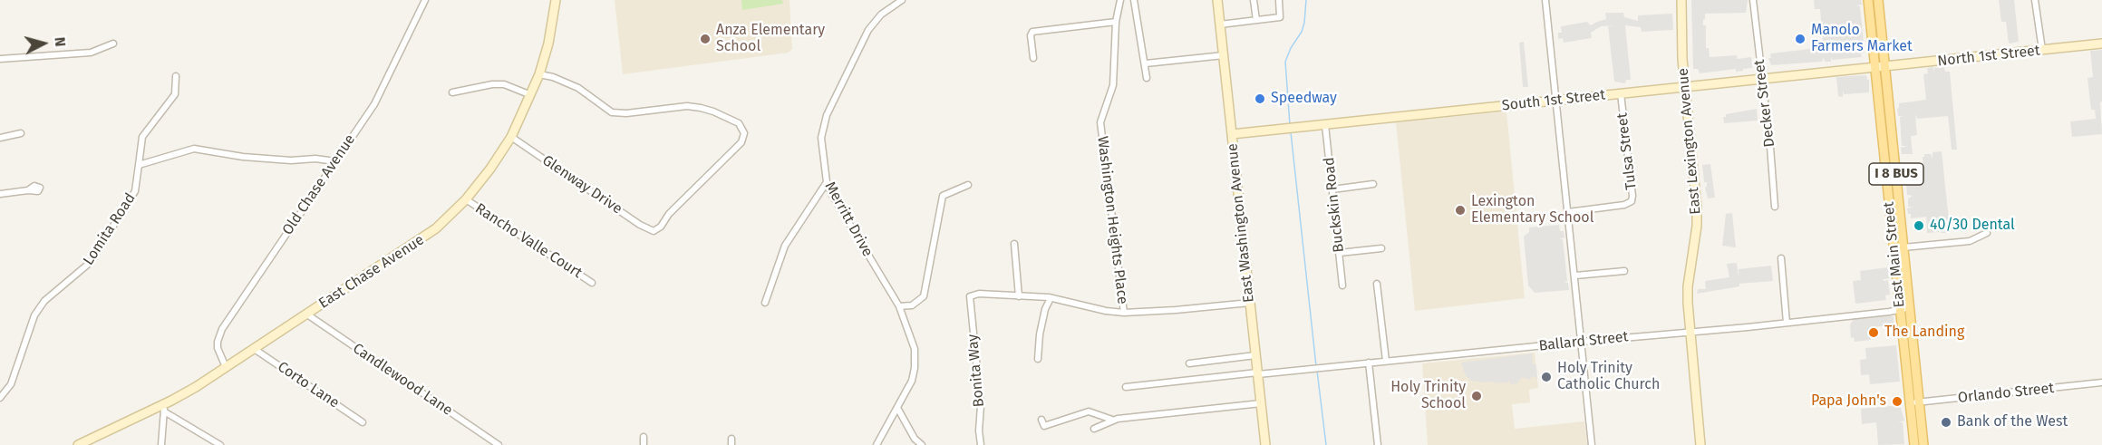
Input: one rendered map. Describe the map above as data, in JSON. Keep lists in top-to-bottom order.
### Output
{
  "streets": {
    "main road": ["I 8 BUS", "East Main Street"],
    "street": [
      "North 1st Street",
      "South 1st Street",
      "Decker Street",
      "East Lexington Avenue",
      "Tulsa Street",
      "Old Chase Avenue",
      "Glenway Drive",
      "Buckskin Road",
      "Merritt Drive",
      "Washington Heights Place",
      "East Washington Avenue",
      "Lomita Road",
      "Rancho Valle Court",
      "East Chase Avenue",
      "Ballard Street",
      "Bonita Way",
      "Candlewood Lane",
      "Corto Lane",
      "Orlando Street"
    ]
  },
  "crossings": [
    ["North 1st Street", "South 1st Street"],
    ["North 1st Street", "East Main Street"],
    ["South 1st Street", "Decker Street"],
    ["South 1st Street", "East Lexington Avenue"],
    ["South 1st Street", "Tulsa Street"],
    ["South 1st Street", "Buckskin Road"],
    ["South 1st Street", "East Washington Avenue"],
    ["South 1st Street", "East Main Street"],
    ["East Lexington Avenue", "Ballard Street"],
    ["Old Chase Avenue", "East Chase Avenue"],
    ["Glenway Drive", "East Chase Avenue"],
    ["East Washington Avenue", "Ballard Street"],
    ["Rancho Valle Court", "East Chase Avenue"],
    ["East Main Street", "Ballard Street"],
    ["East Main Street", "Orlando Street"],
    ["East Chase Avenue", "Candlewood Lane"],
    ["East Chase Avenue", "Corto Lane"]
  ],
  "places": [
    "Anza Elementary School",
    "Manolo Farmers Market",
    "Speedway",
    "Lexington Elementary School",
    "40/30 Dental",
    "The Landing",
    "Holy Trinity Catholic Church",
    "Holy Trinity School",
    "Papa John's",
    "Bank of the West"
  ],
  "north": "right"
}
